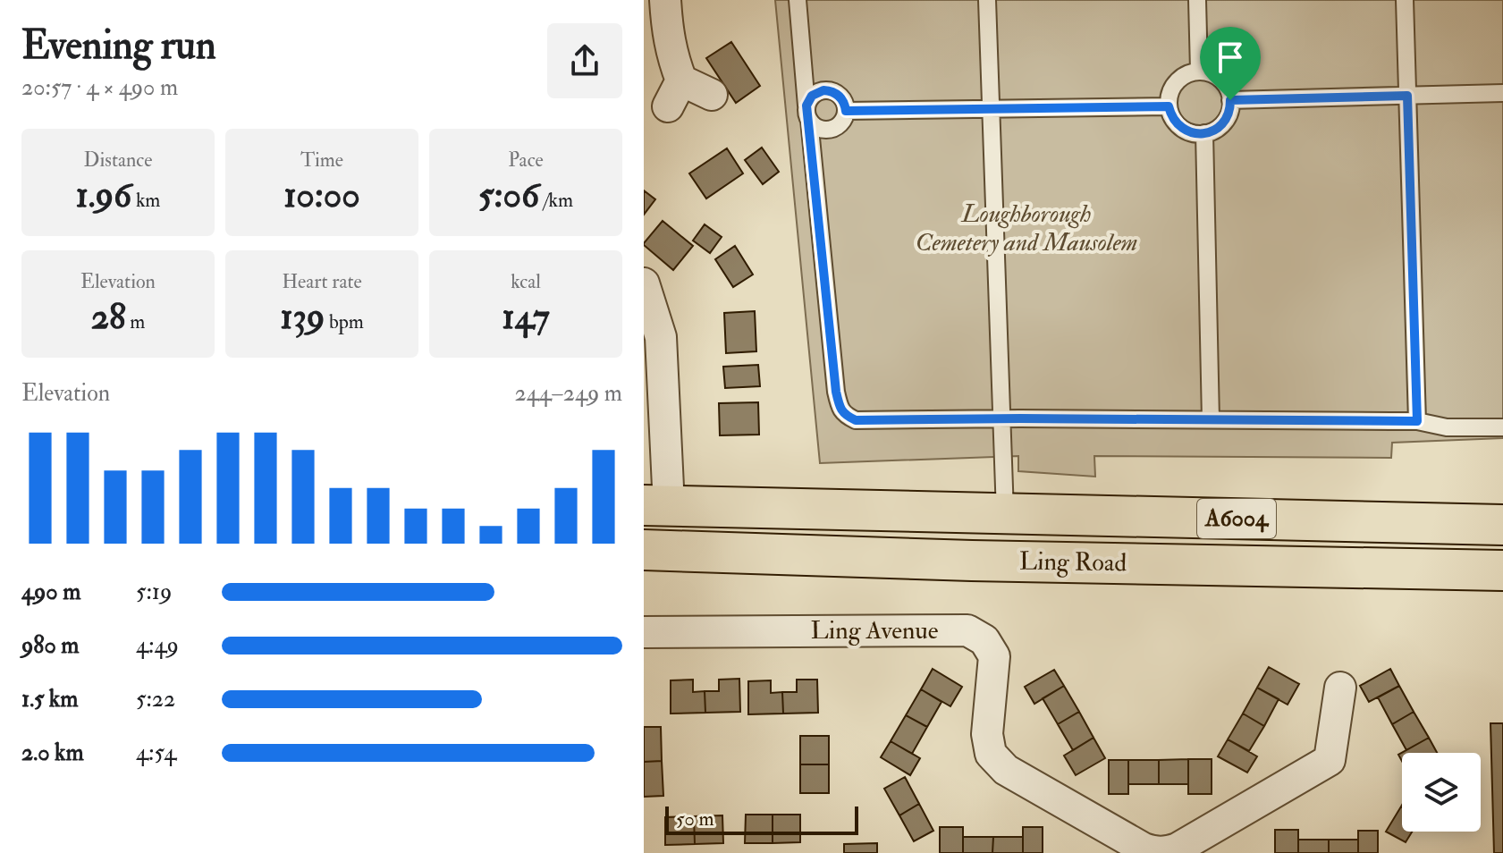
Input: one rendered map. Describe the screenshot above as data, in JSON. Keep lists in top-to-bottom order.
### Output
{
  "streets": {
    "main road": ["A6004", "Ling Road"],
    "street": ["Ling Avenue"]
  },
  "parks": ["Loughborough Cemetery and Mausolem"],
  "scale_bar": "50 m",
  "page": {
    "heading": ["Evening run", "20:57 · 4 × 490 m"],
    "stats": [
      ["Distance", "1.96 km"],
      ["Time", "10:00"],
      ["Pace", "5:06 /km"],
      ["Elevation", "28 m"],
      ["Heart rate", "139 bpm"],
      ["kcal", "147"]
    ],
    "chart": ["Elevation", "244–249 m"],
    "list": [
      {
        "name": "490 m",
        "note": "5:19"
      },
      {
        "name": "980 m",
        "note": "4:49"
      },
      {
        "name": "1.5 km",
        "note": "5:22"
      },
      {
        "name": "2.0 km",
        "note": "4:54"
      }
    ],
    "scale": "50 m"
  }
}
